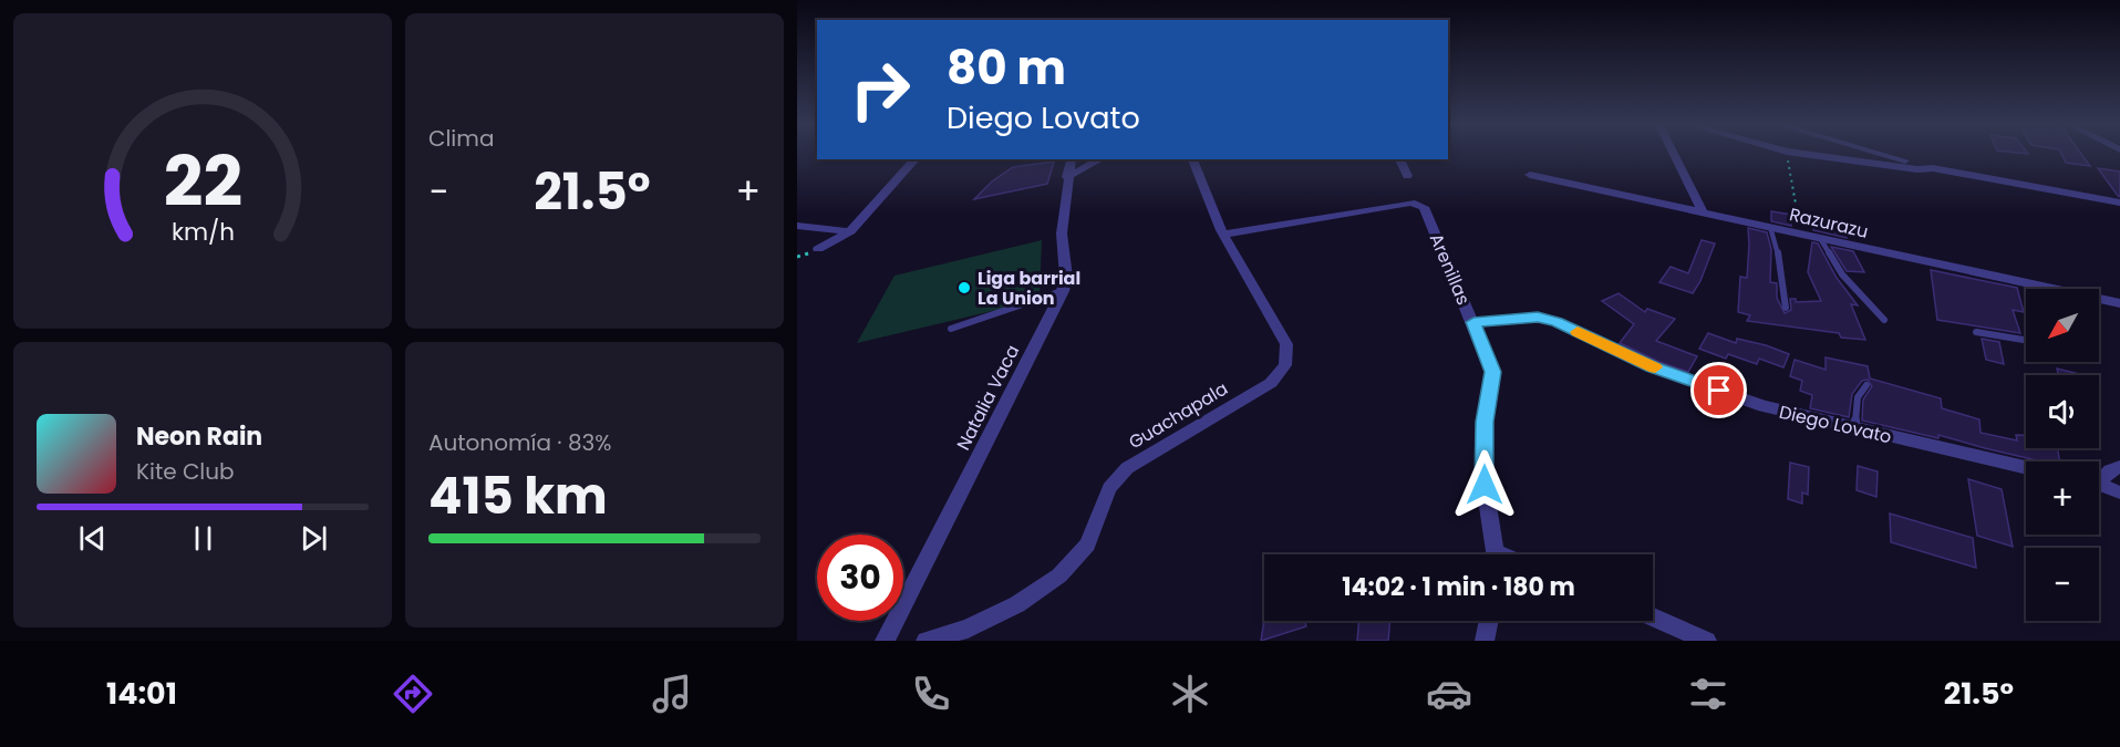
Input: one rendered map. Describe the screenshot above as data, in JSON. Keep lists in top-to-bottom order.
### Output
{
  "streets": {
    "street": [
      "Razurazu",
      "Arenillas",
      "Natalia Vaca",
      "Guachapala",
      "Diego Lovato"
    ]
  },
  "crossings": [
    ["Arenillas", "Guachapala"],
    ["Arenillas", "Diego Lovato"]
  ],
  "places": ["Liga barrial La Union"],
  "north": "bottom left",
  "page": {
    "tile": [
      "Clima",
      ["Autonomía · 83%", "415 km"]
    ],
    "turn": ["80 m", "Diego Lovato"],
    "heat": ["−", "21.5°", "+"],
    "map_buttons": ["+", "−"],
    "song": ["Neon Rain", "Kite Club"],
    "limit": "30",
    "trip": "14:02 · 1 min · 180 m",
    "tabs": ["14:01", "21.5°"],
    "gauge": ["22", "km/h"]
  }
}
